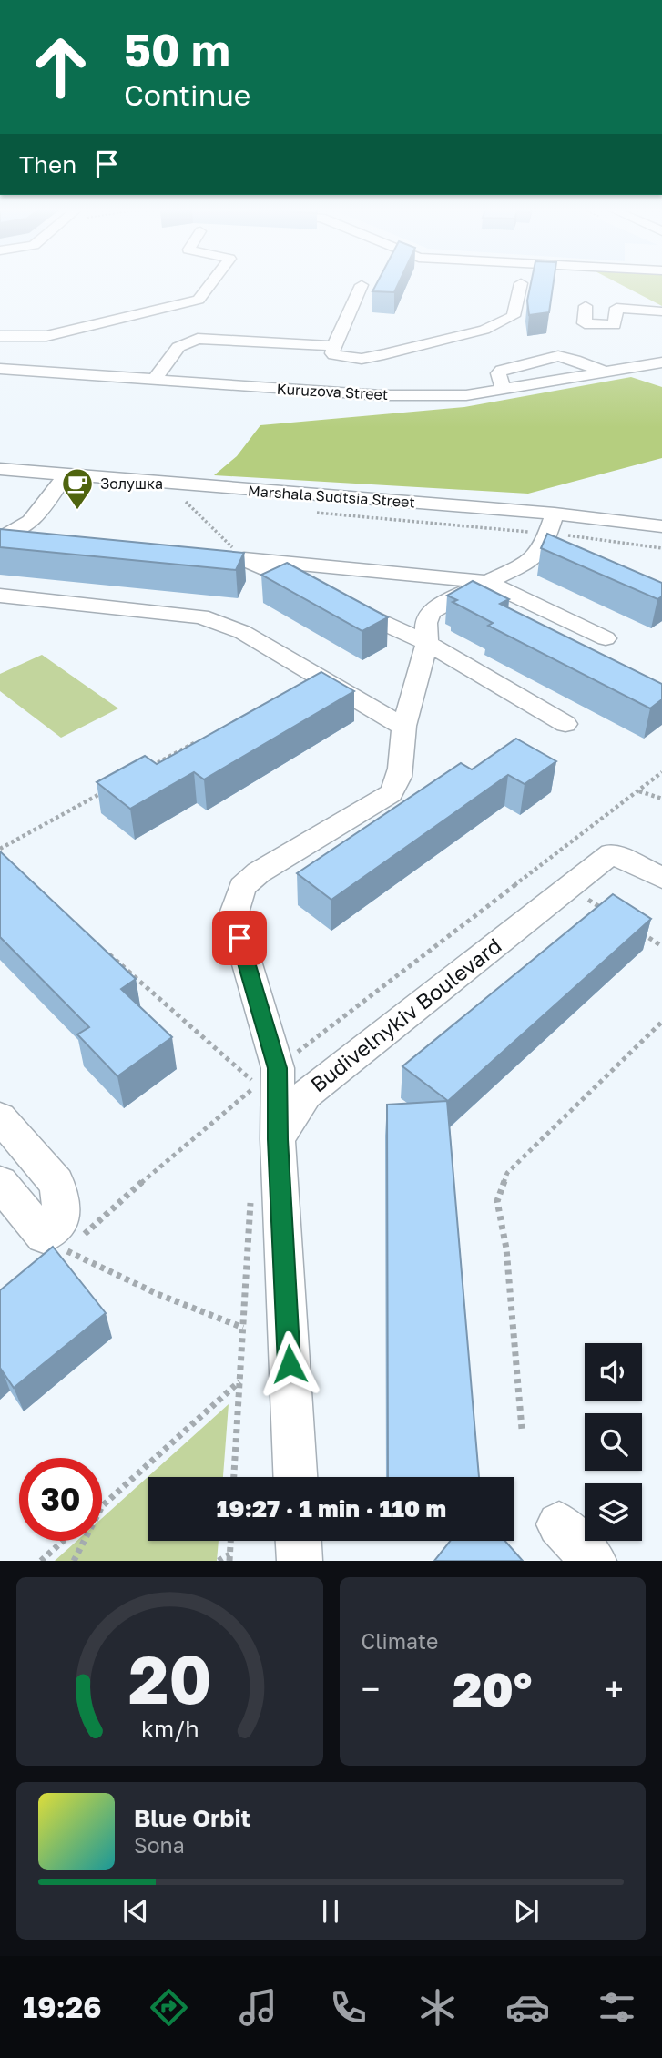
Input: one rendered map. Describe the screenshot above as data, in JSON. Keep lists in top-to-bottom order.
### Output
{
  "streets": {
    "street": ["Kuruzova Street", "Marshala Sudtsia Street", "Budivelnykiv Boulevard"]
  },
  "places": {
    "cafe": ["Золушка"]
  },
  "page": {
    "turn": ["50 m", "Continue"],
    "then": "Then",
    "limit": "30",
    "trip": "19:27 · 1 min · 110 m",
    "tile": "Climate",
    "heat": ["−", "20°", "+"],
    "song": ["Blue Orbit", "Sona"],
    "tabs": "19:26",
    "gauge": ["20", "km/h"]
  }
}
